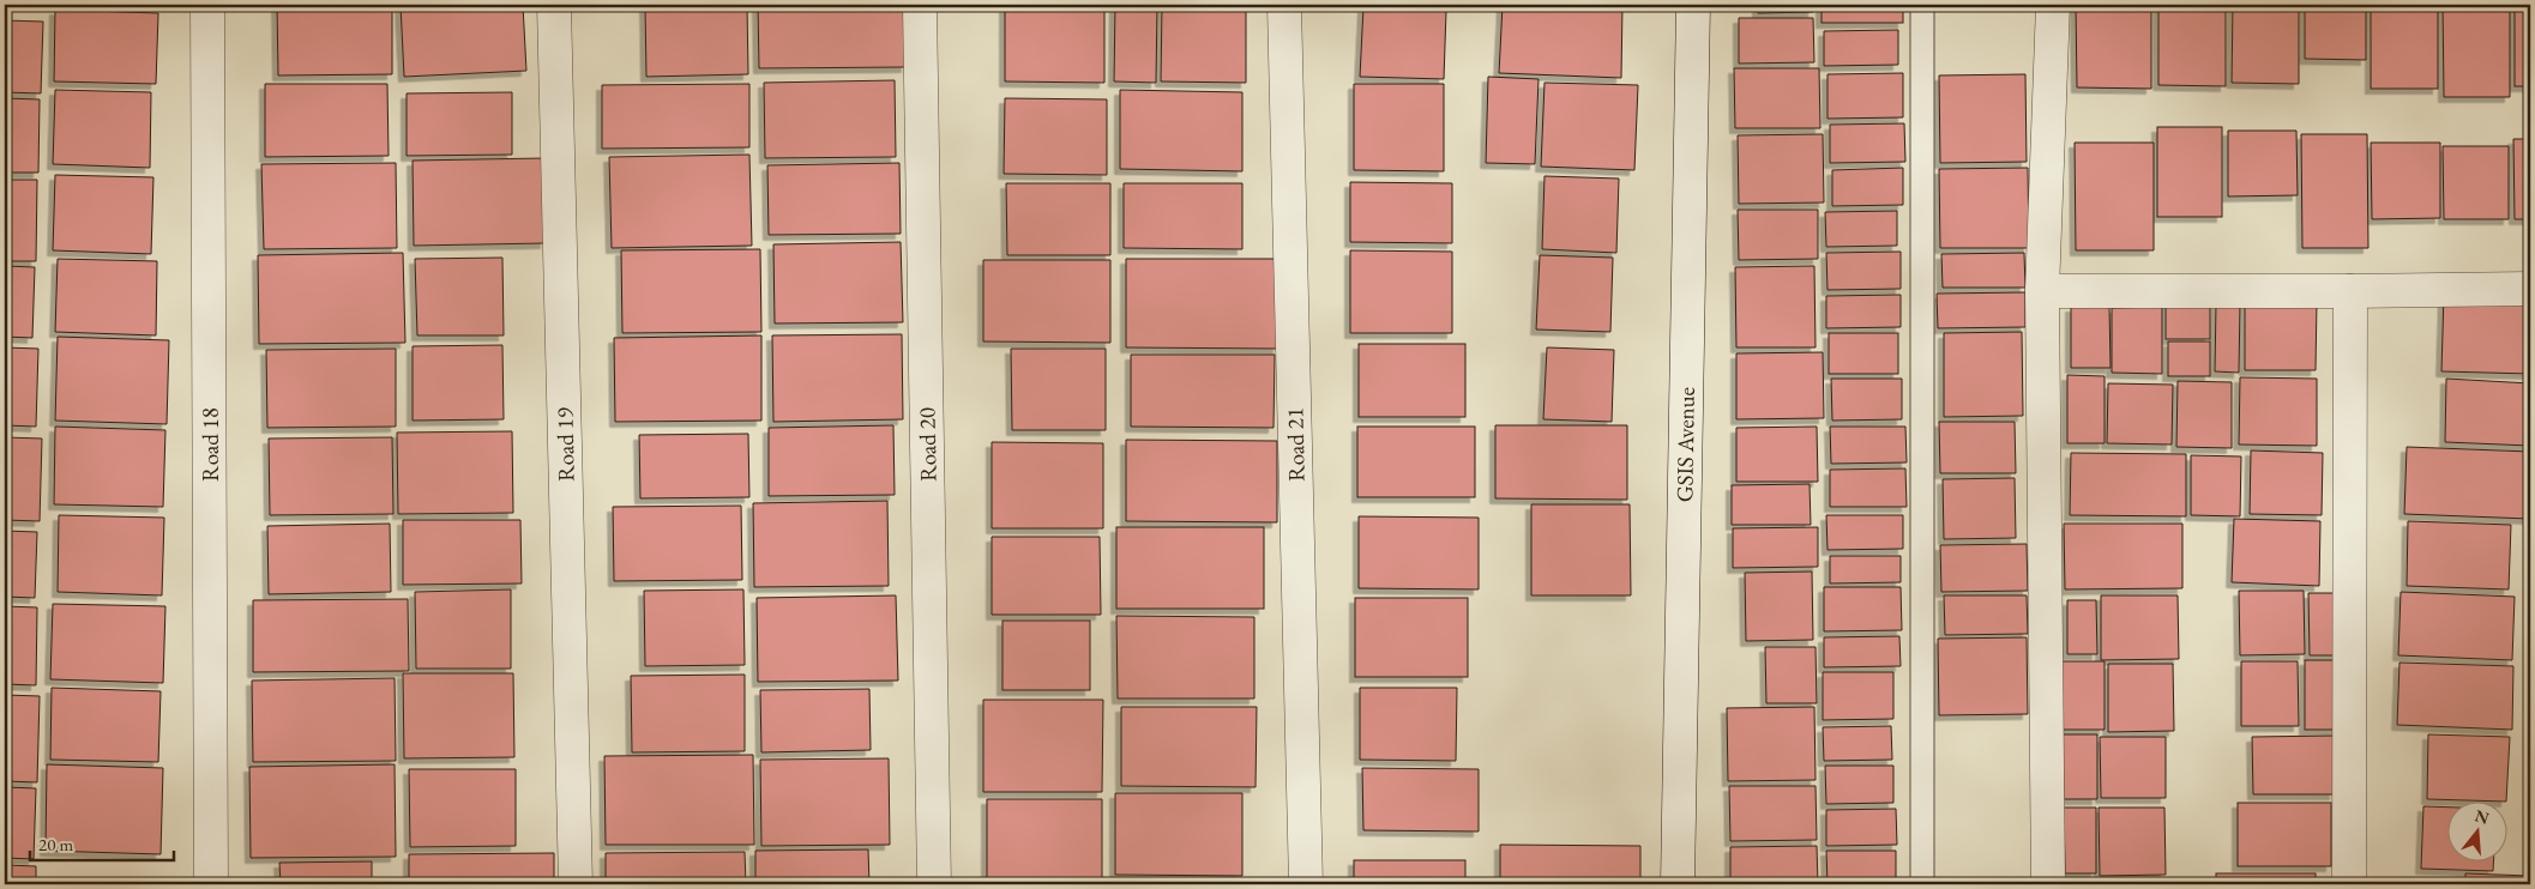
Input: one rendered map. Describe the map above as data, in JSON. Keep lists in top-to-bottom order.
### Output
{
  "streets": {
    "street": [
      "Road 18",
      "Road 19",
      "Road 20",
      "Road 21",
      "GSIS Avenue"
    ]
  },
  "scale_bar": "20 m",
  "north": "top"
}
